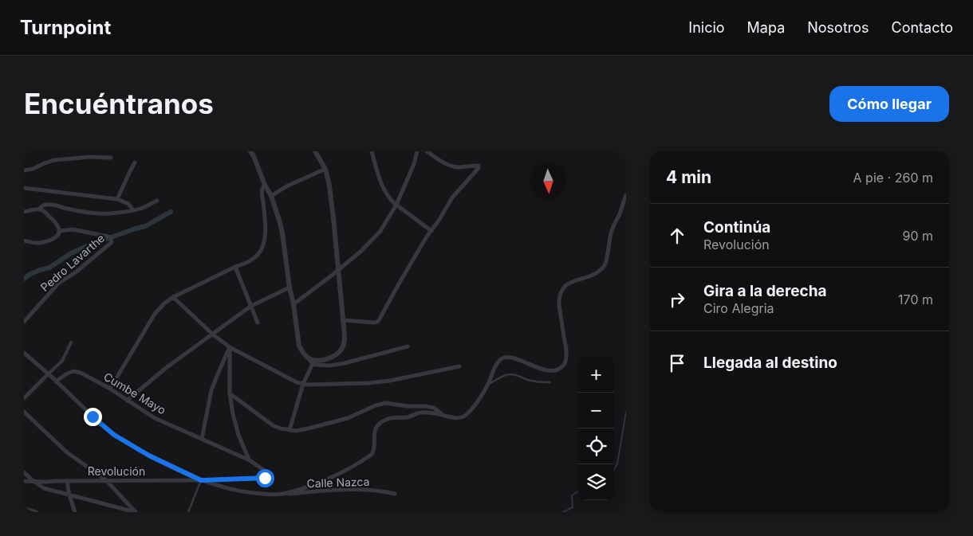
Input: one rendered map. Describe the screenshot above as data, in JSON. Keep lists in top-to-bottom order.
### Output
{
  "streets": {
    "street": [
      "Pedro Lavarthe",
      "Cumbe Mayo",
      "Revolución",
      "Calle Nazca"
    ]
  },
  "crossings": [
    ["Cumbe Mayo", "Revolución"]
  ],
  "north": "bottom",
  "page": {
    "header": "Turnpoint",
    "nav": [
      "Inicio",
      "Mapa",
      "Nosotros",
      "Contacto"
    ],
    "buttons": "Cómo llegar",
    "title": "Encuéntranos",
    "heading": ["4 min", "A pie · 260 m"],
    "list": [
      ["Continúa", "Revolución", "90 m"],
      ["Gira a la derecha", "Ciro Alegria", "170 m"],
      "Llegada al destino"
    ],
    "map_buttons": ["+", "−"]
  }
}
